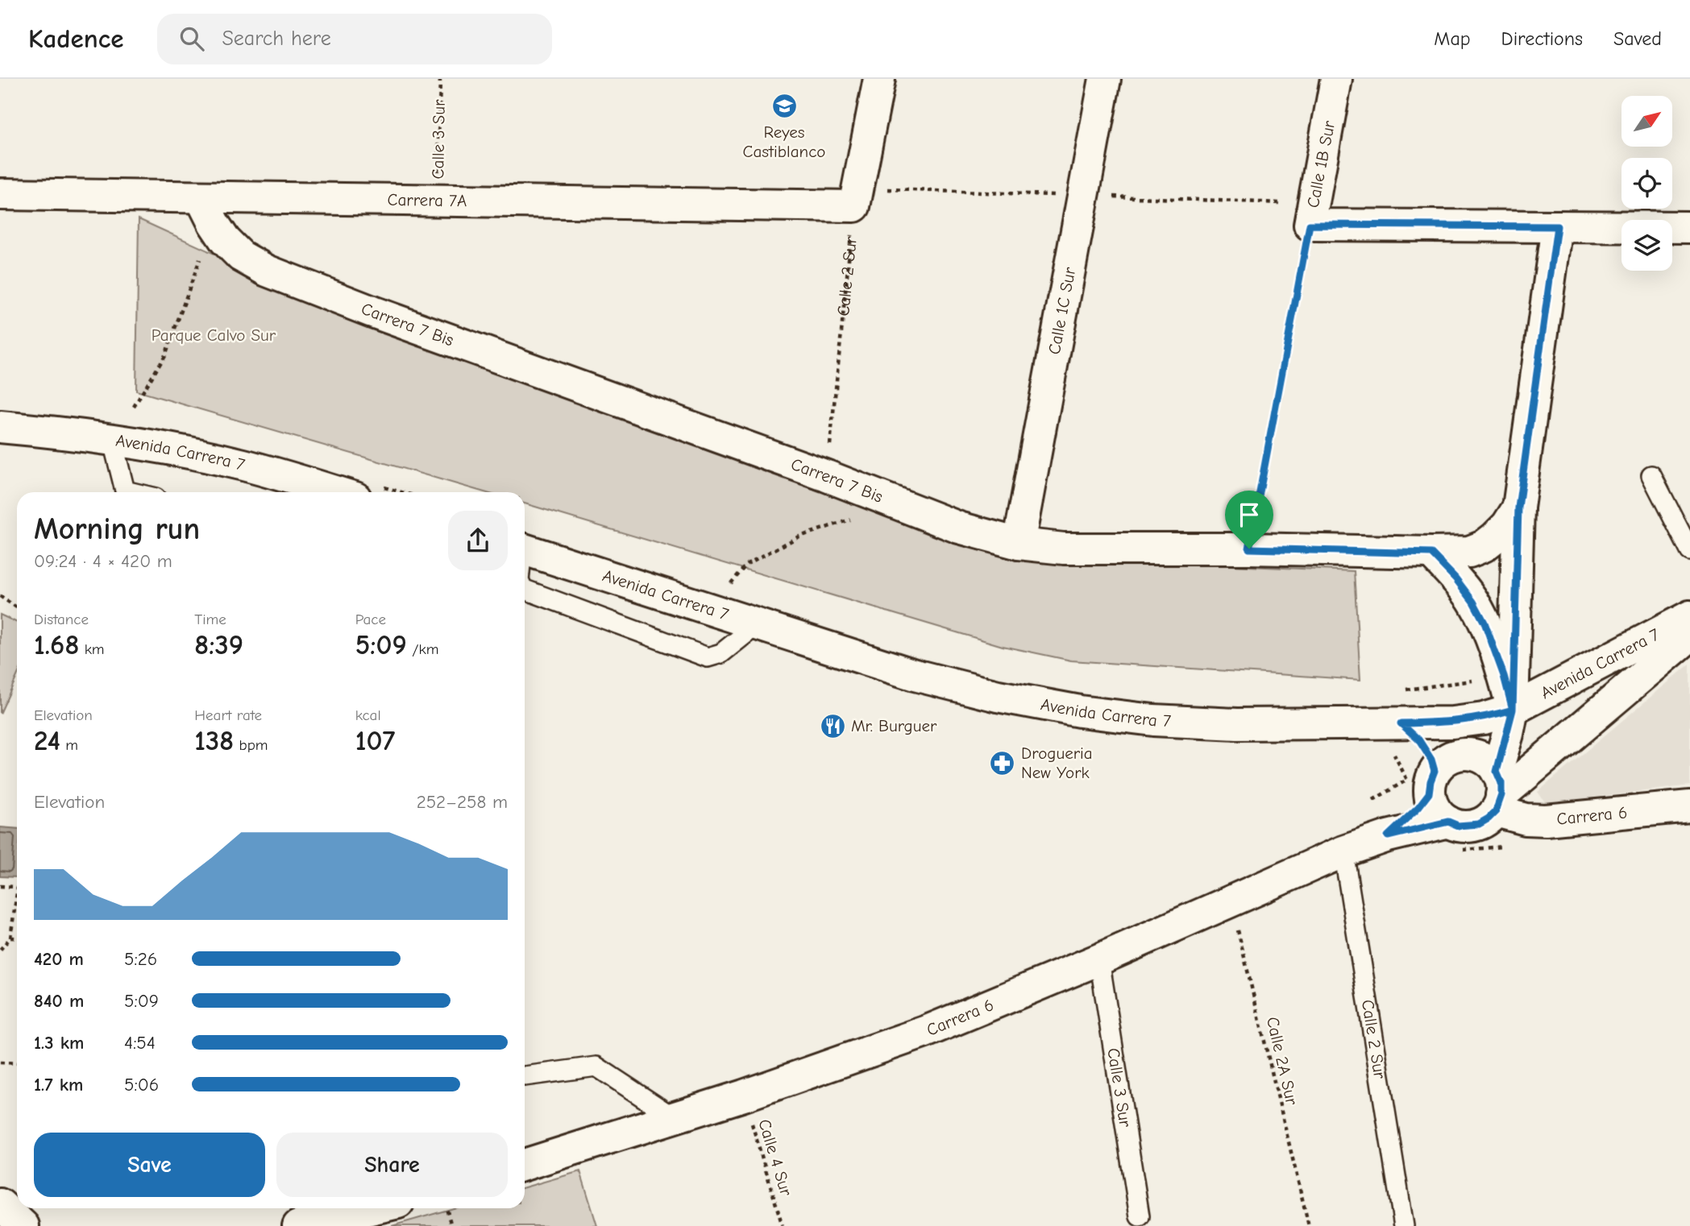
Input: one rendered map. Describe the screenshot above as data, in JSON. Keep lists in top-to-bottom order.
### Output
{
  "streets": {
    "street": [
      "Calle 1B Sur",
      "Carrera 7A",
      "Calle 1C Sur",
      "Carrera 7 Bis",
      "Avenida Carrera 7",
      "Carrera 6"
    ],
    "lane": ["Calle 3 Sur", "Calle 2 Sur"],
    "path": ["Calle 2A Sur", "Calle 4 Sur"]
  },
  "crossings": [
    ["Calle 3 Sur", "Carrera 7A"],
    ["Calle 3 Sur", "Carrera 6"],
    ["Calle 1B Sur", "Carrera 7 Bis"],
    ["Carrera 7A", "Calle 2 Sur"],
    ["Carrera 7A", "Carrera 7 Bis"],
    ["Calle 2 Sur", "Carrera 7 Bis"],
    ["Calle 2 Sur", "Carrera 6"],
    ["Calle 1C Sur", "Carrera 7 Bis"],
    ["Carrera 6", "Calle 2A Sur"],
    ["Carrera 6", "Calle 4 Sur"]
  ],
  "parks": ["Parque Calvo Sur"],
  "places": {
    "school or university": ["Reyes Castiblanco"],
    "restaurant": ["Mr. Burguer"],
    "pharmacy": ["Drogueria New York"]
  },
  "north": "top right",
  "page": {
    "header": "Kadence",
    "search": "Search here",
    "nav": ["Map", "Directions", "Saved"],
    "heading": ["Morning run", "09:24 · 4 × 420 m"],
    "stats": [
      ["Distance", "1.68 km"],
      ["Time", "8:39"],
      ["Pace", "5:09 /km"],
      ["Elevation", "24 m"],
      ["Heart rate", "138 bpm"],
      ["kcal", "107"]
    ],
    "chart": ["Elevation", "252–258 m"],
    "list": [
      {
        "name": "420 m",
        "note": "5:26"
      },
      {
        "name": "840 m",
        "note": "5:09"
      },
      {
        "name": "1.3 km",
        "note": "4:54"
      },
      {
        "name": "1.7 km",
        "note": "5:06"
      }
    ],
    "buttons": ["Save", "Share"]
  }
}
